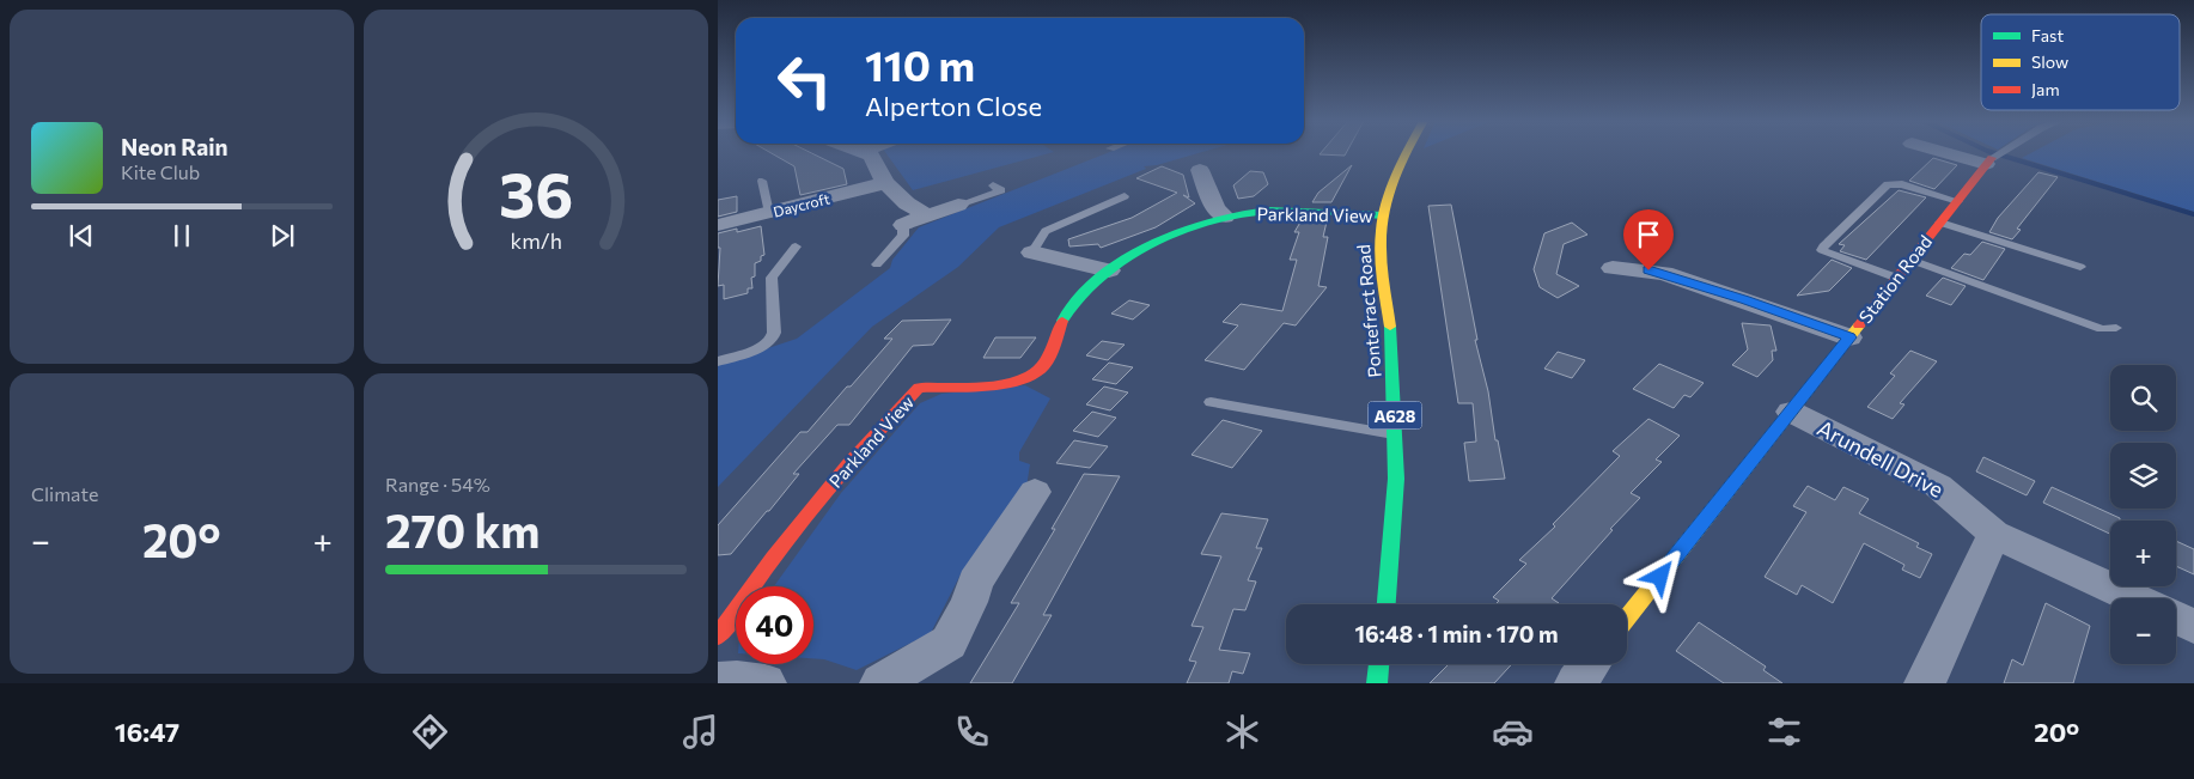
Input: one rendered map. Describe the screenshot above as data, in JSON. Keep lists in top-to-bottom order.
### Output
{
  "streets": {
    "main road": [
      "Parkland View",
      "Station Road",
      "Pontefract Road",
      "A628"
    ],
    "street": ["Daycroft", "Arundell Drive"]
  },
  "crossings": [
    ["Parkland View", "Pontefract Road"],
    ["Station Road", "Arundell Drive"]
  ],
  "legend": ["Fast", "Slow", "Jam"],
  "page": {
    "turn": ["110 m", "Alperton Close"],
    "song": ["Neon Rain", "Kite Club"],
    "map_buttons": ["+", "−"],
    "tile": [
      "Climate",
      ["Range · 54%", "270 km"]
    ],
    "heat": ["−", "20°", "+"],
    "limit": "40",
    "trip": "16:48 · 1 min · 170 m",
    "tabs": ["16:47", "20°"],
    "gauge": ["36", "km/h"]
  }
}
